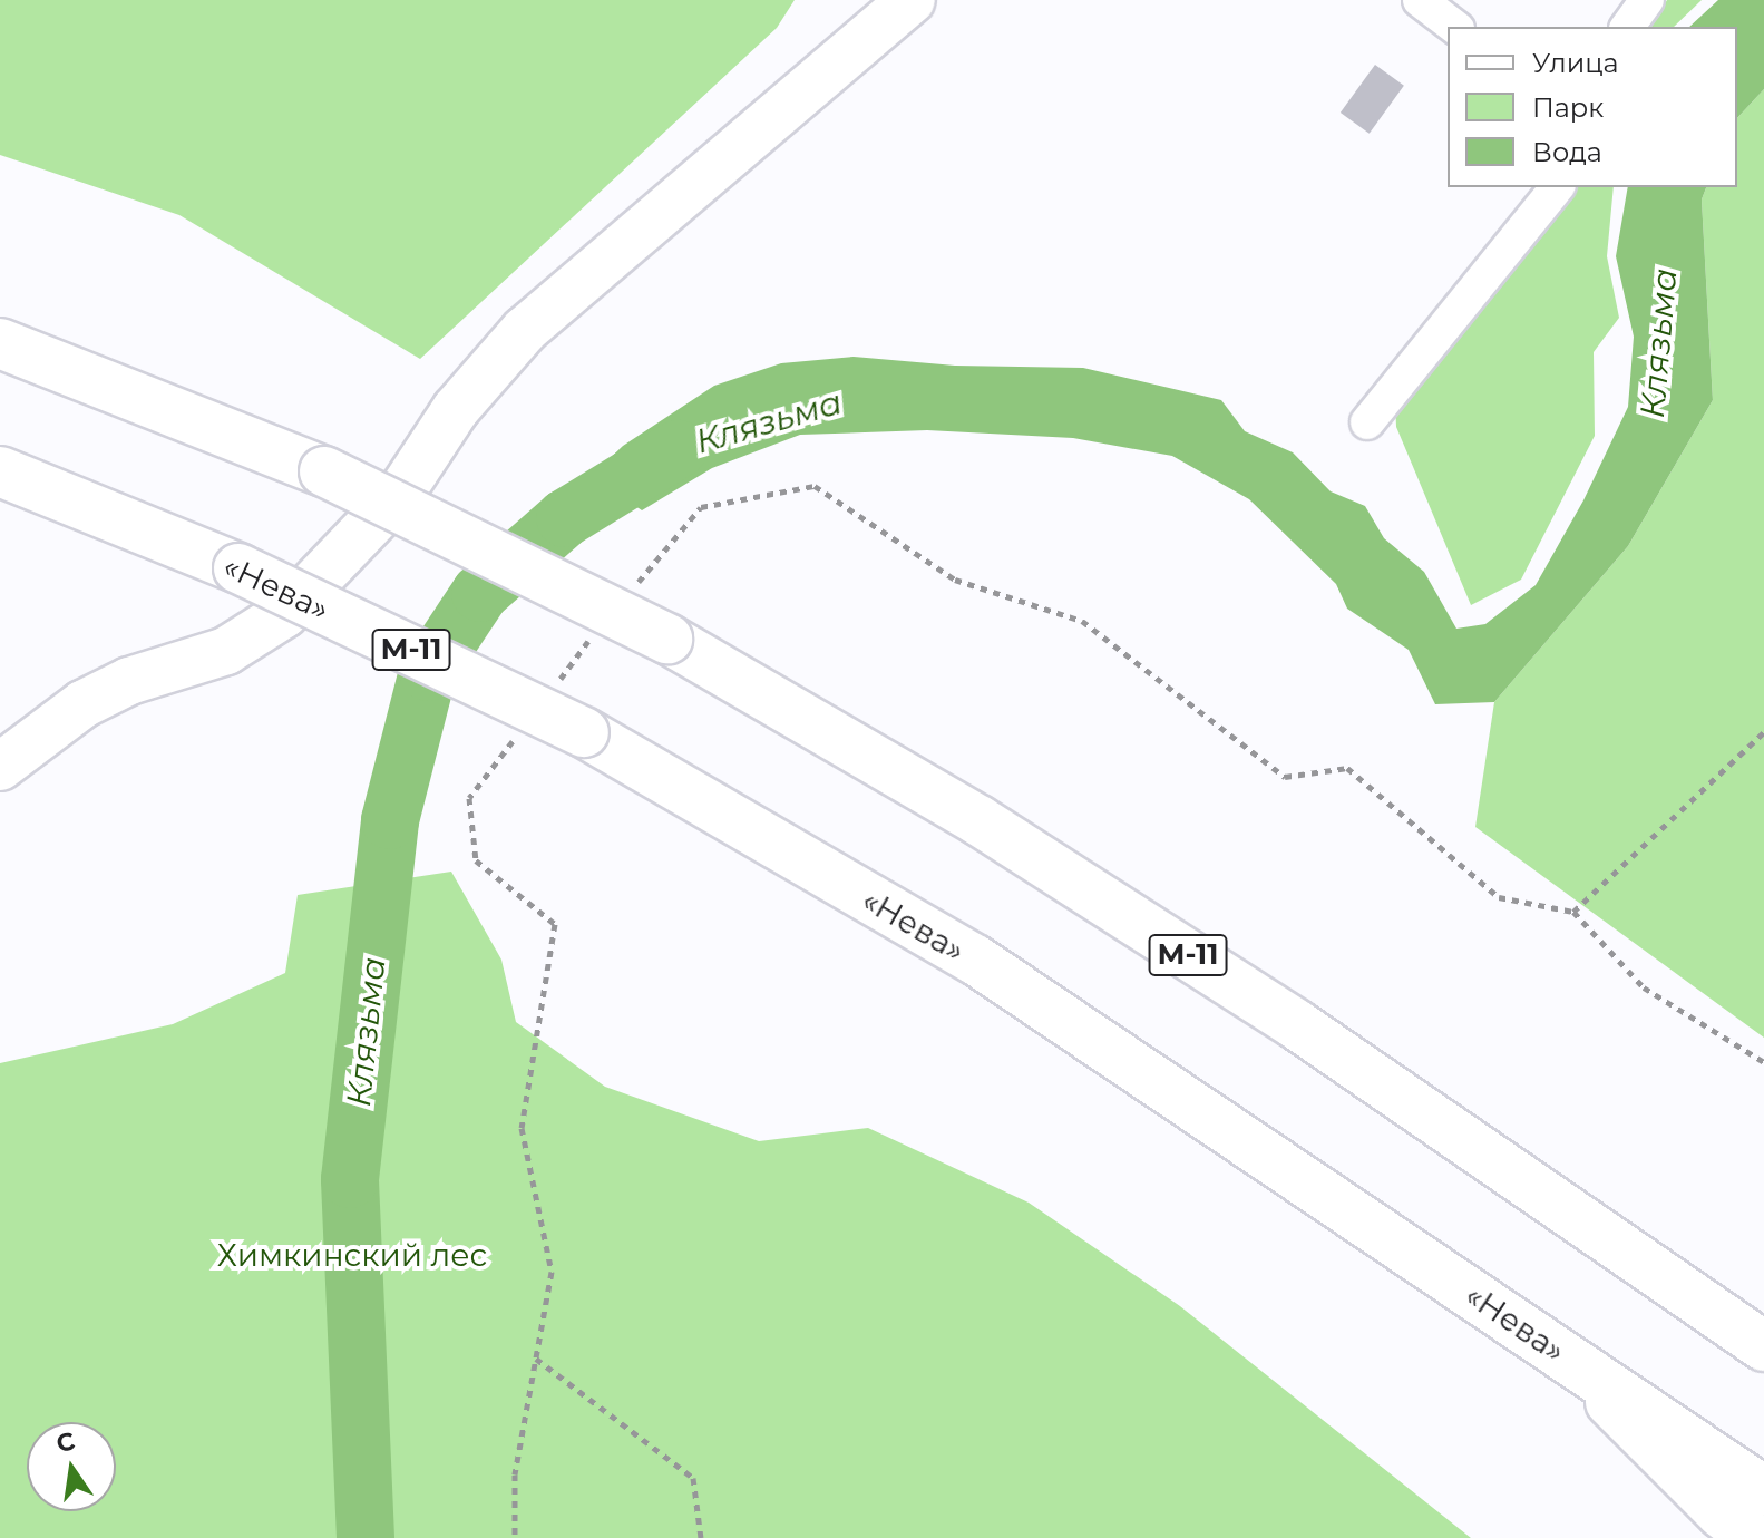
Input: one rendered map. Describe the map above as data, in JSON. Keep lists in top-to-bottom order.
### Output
{
  "streets": {
    "main road": ["«Нева»", "М-11"]
  },
  "water": ["Клязьма"],
  "parks": ["Химкинский лес"],
  "legend": ["Улица", "Парк", "Вода"],
  "north": "top"
}
